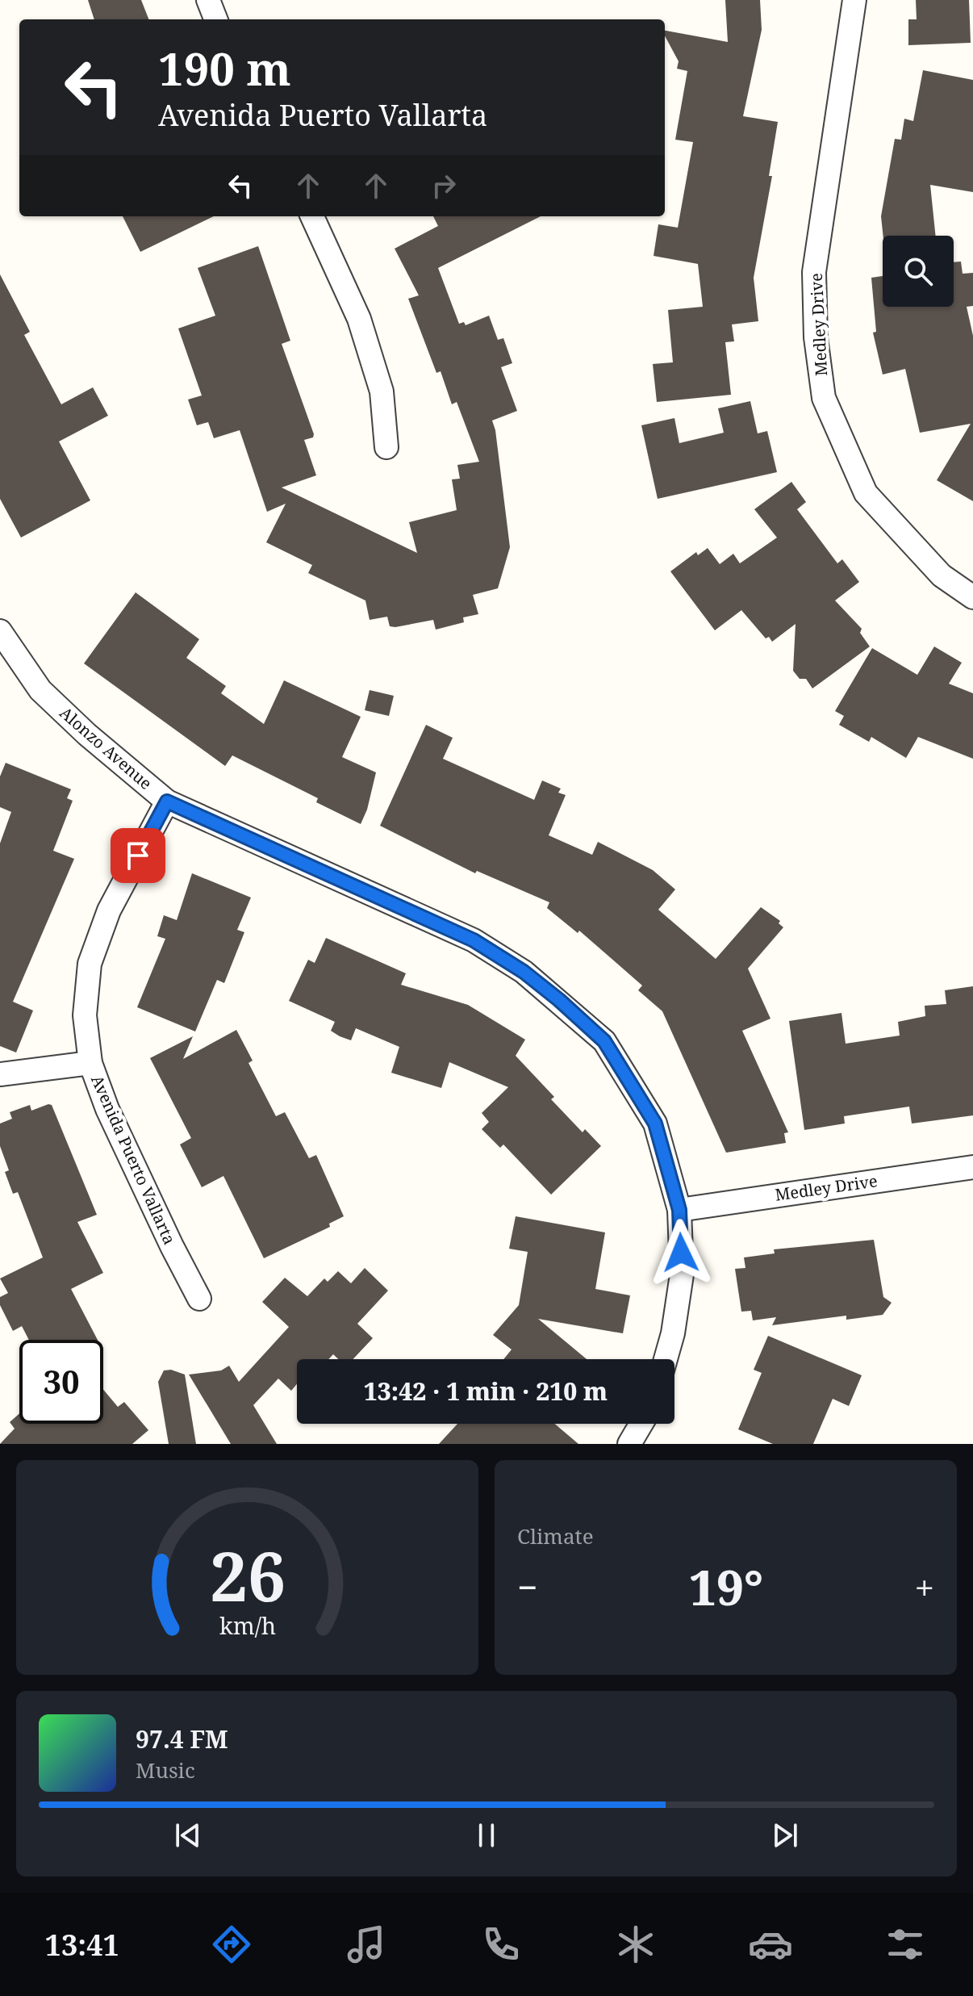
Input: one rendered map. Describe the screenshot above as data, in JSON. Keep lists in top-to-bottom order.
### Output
{
  "streets": {
    "street": ["Medley Drive", "Alonzo Avenue", "Avenida Puerto Vallarta"]
  },
  "crossings": [
    ["Medley Drive", "Alonzo Avenue"],
    ["Alonzo Avenue", "Avenida Puerto Vallarta"]
  ],
  "page": {
    "turn": ["190 m", "Avenida Puerto Vallarta"],
    "limit": "30",
    "trip": "13:42 · 1 min · 210 m",
    "tile": "Climate",
    "heat": ["−", "19°", "+"],
    "song": ["97.4 FM", "Music"],
    "tabs": "13:41",
    "gauge": ["26", "km/h"]
  }
}
